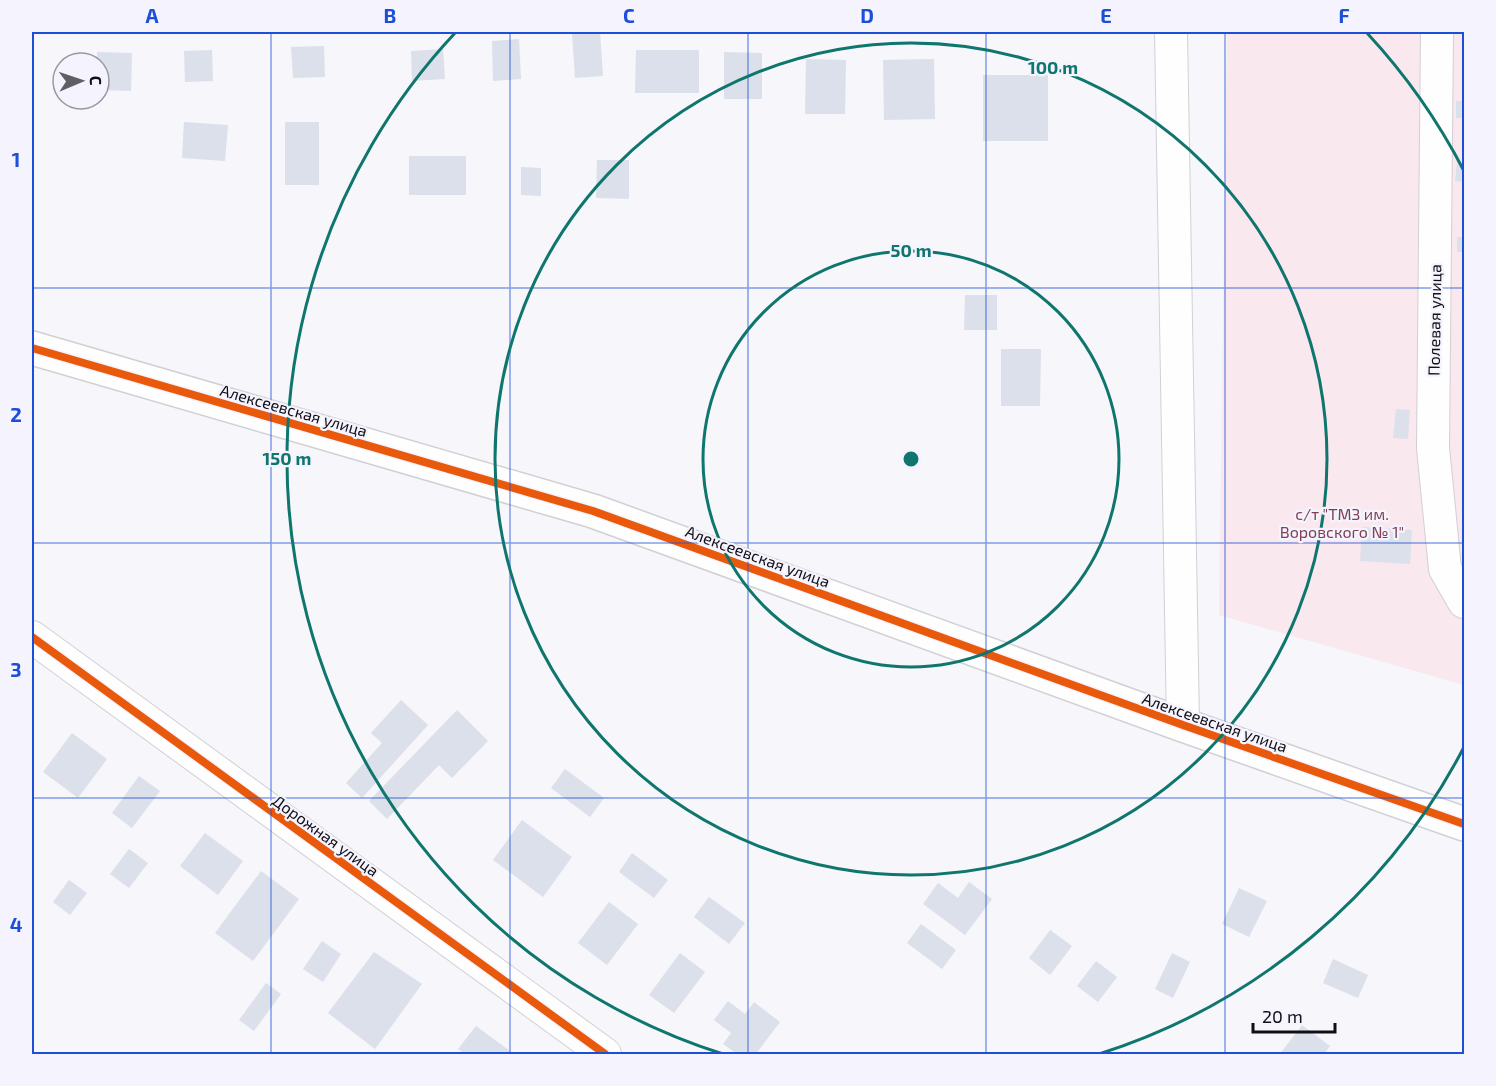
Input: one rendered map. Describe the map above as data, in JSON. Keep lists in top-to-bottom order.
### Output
{
  "streets": {
    "street": ["Полевая улица", "Алексеевская улица", "Дорожная улица"]
  },
  "parks": ["с/т \"ТМЗ им. Воровского № 1\""],
  "scale_bar": "20 m",
  "north": "right",
  "grid": {
    "columns": [
      "A",
      "B",
      "C",
      "D",
      "E",
      "F"
    ],
    "rows": [
      "1",
      "2",
      "3",
      "4"
    ]
  },
  "rings": ["100 m", "50 m", "150 m"]
}
